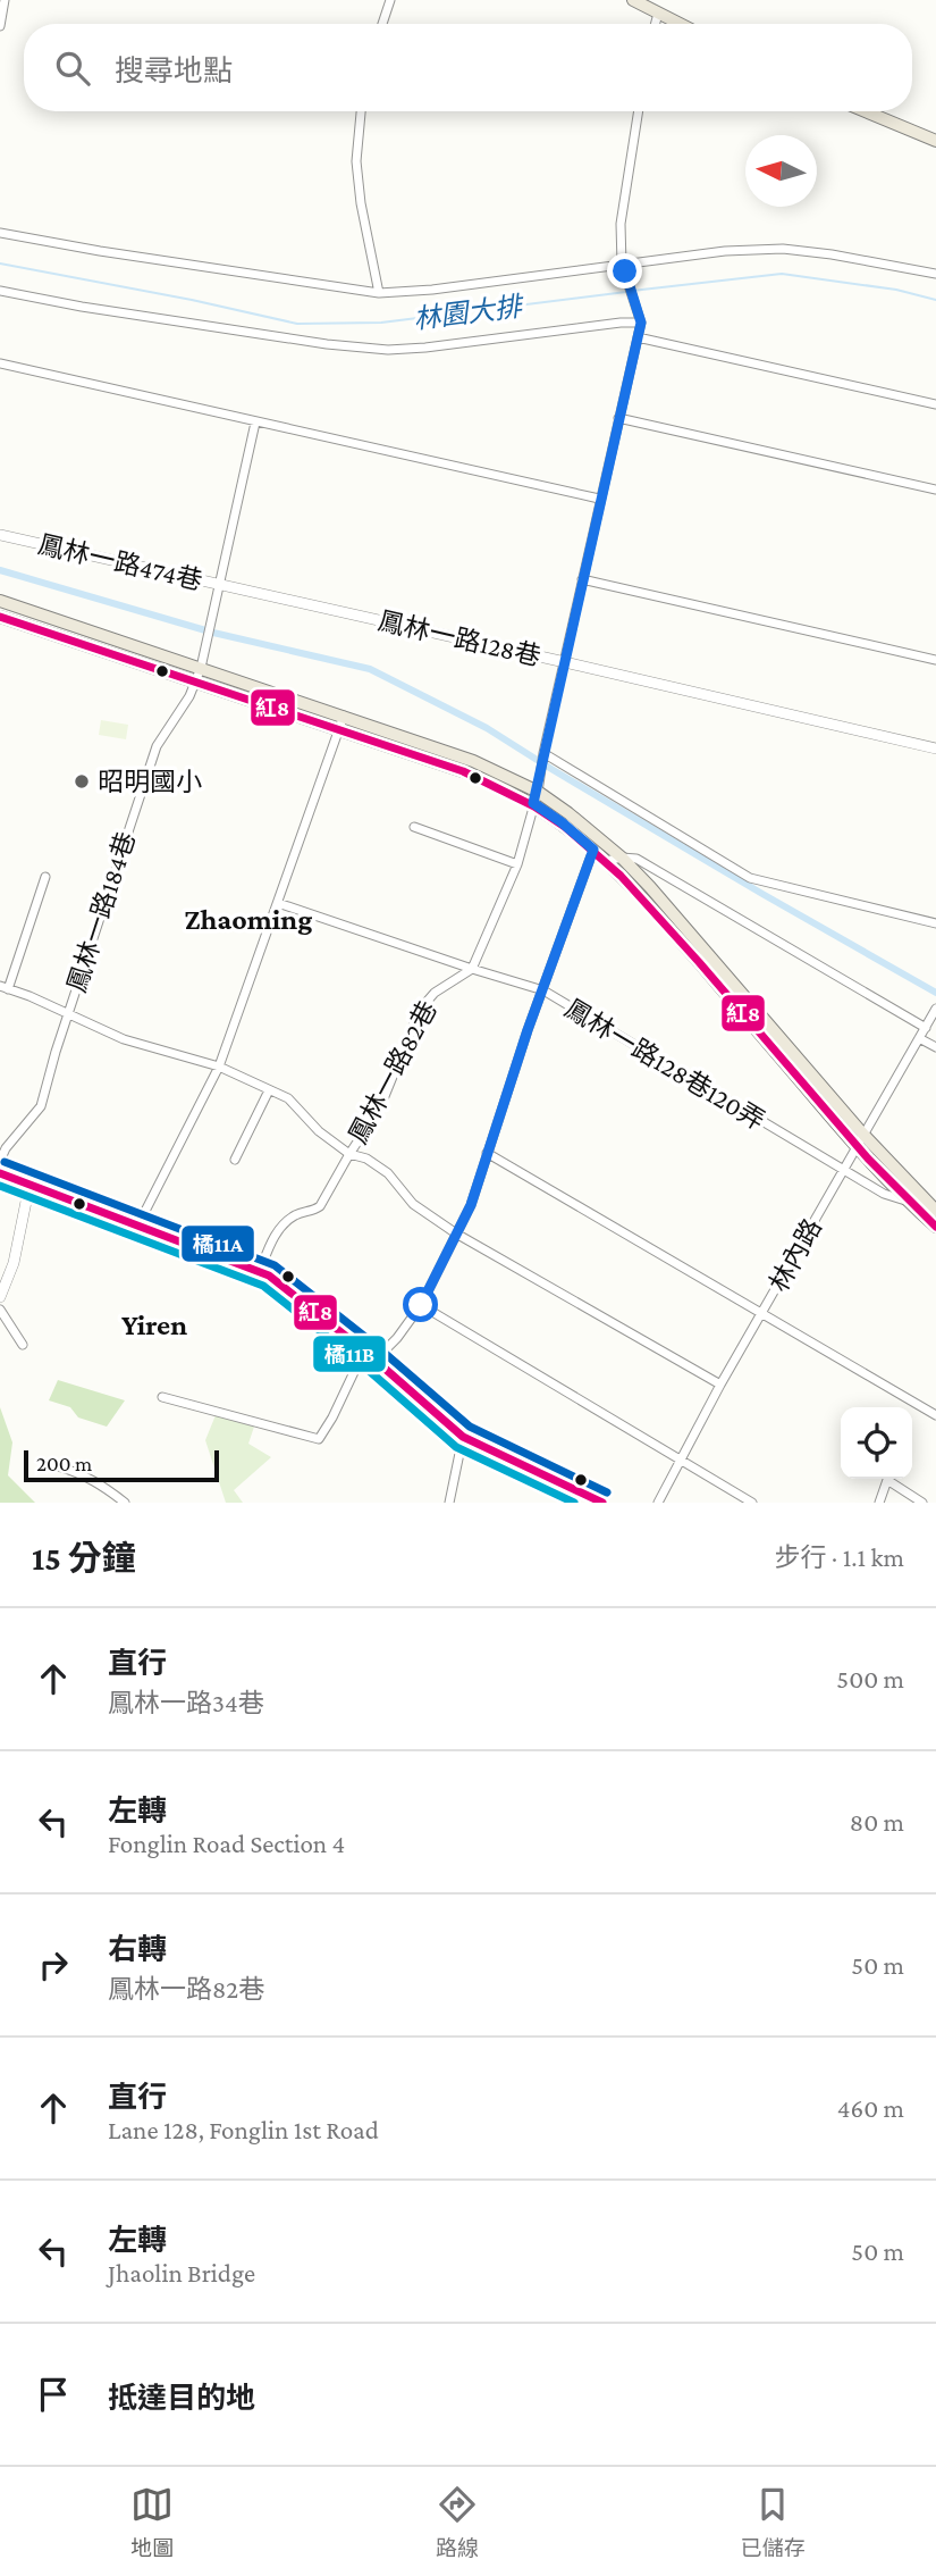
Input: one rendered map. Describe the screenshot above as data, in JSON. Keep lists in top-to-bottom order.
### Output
{
  "streets": {
    "street": [
      "鳳林一路474巷",
      "鳳林一路128巷",
      "鳳林一路184巷",
      "鳳林一路128巷120弄",
      "鳳林一路82巷",
      "林內路"
    ]
  },
  "crossings": [
    ["鳳林一路474巷", "鳳林一路128巷"],
    ["鳳林一路128巷120弄", "鳳林一路82巷"],
    ["鳳林一路128巷120弄", "林內路"]
  ],
  "districts": ["Zhaoming", "Yiren"],
  "water": ["林園大排"],
  "places": ["昭明國小"],
  "lines": ["transit line 紅8", "transit line 橘11A", "transit line 橘11B"],
  "scale_bar": "200 m",
  "north": "left",
  "page": {
    "search": "搜尋地點",
    "scale": "200 m",
    "heading": ["15 分鐘", "步行 · 1.1 km"],
    "list": [
      ["直行", "鳳林一路34巷", "500 m"],
      ["左轉", "Fonglin Road Section 4", "80 m"],
      ["右轉", "鳳林一路82巷", "50 m"],
      ["直行", "Lane 128, Fonglin 1st Road", "460 m"],
      ["左轉", "Jhaolin Bridge", "50 m"],
      "抵達目的地"
    ],
    "nav": ["地圖", "路線", "已儲存"]
  }
}
